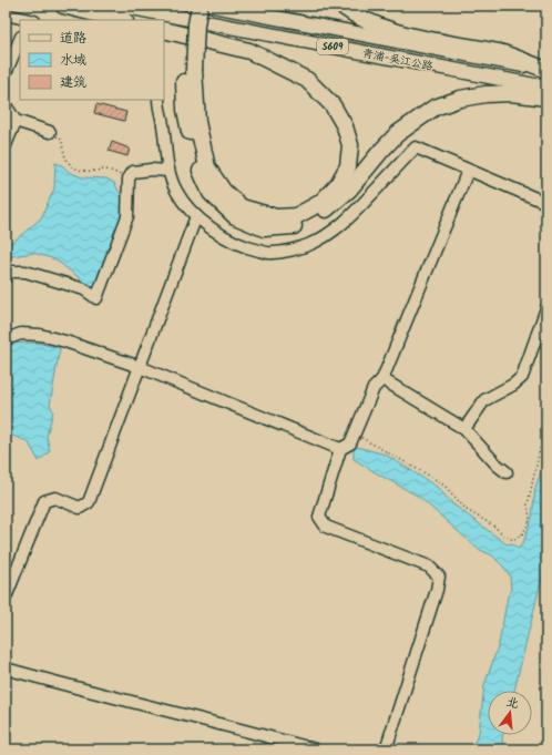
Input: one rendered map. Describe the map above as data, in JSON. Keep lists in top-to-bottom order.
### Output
{
  "streets": {
    "main road": ["S609", "青浦-吴江公路"]
  },
  "legend": ["道路", "水域", "建筑"],
  "north": "top"
}
